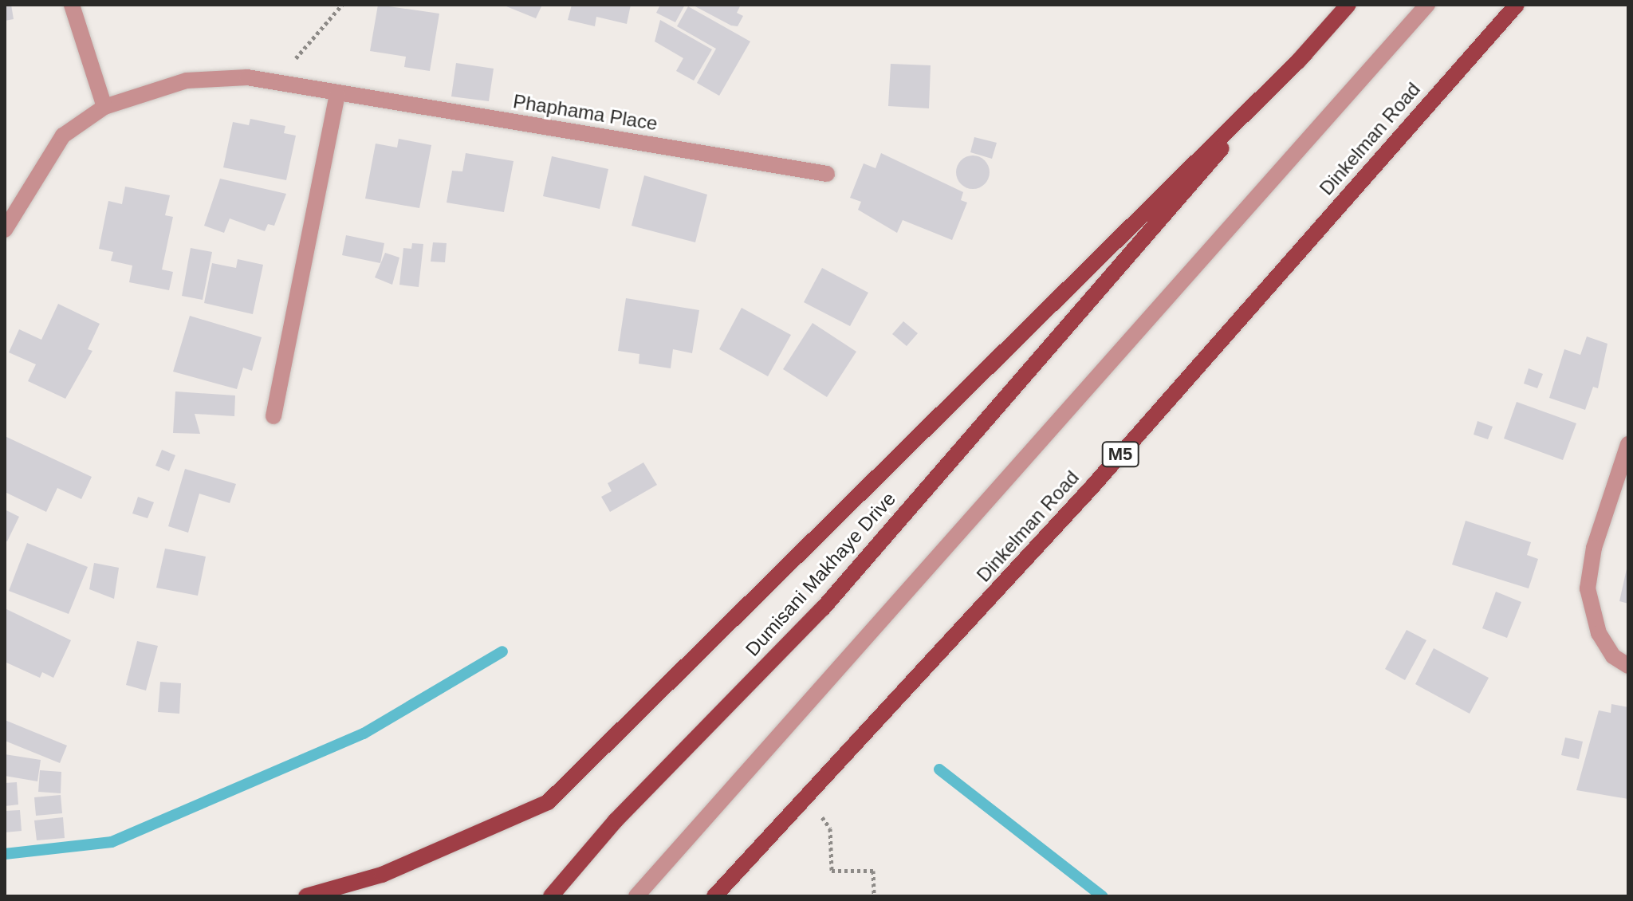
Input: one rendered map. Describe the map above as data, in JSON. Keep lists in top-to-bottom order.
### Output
{
  "streets": {
    "main road": ["Dinkelman Road", "M5", "Dumisani Makhaye Drive"],
    "street": ["Phaphama Place"]
  }
}
